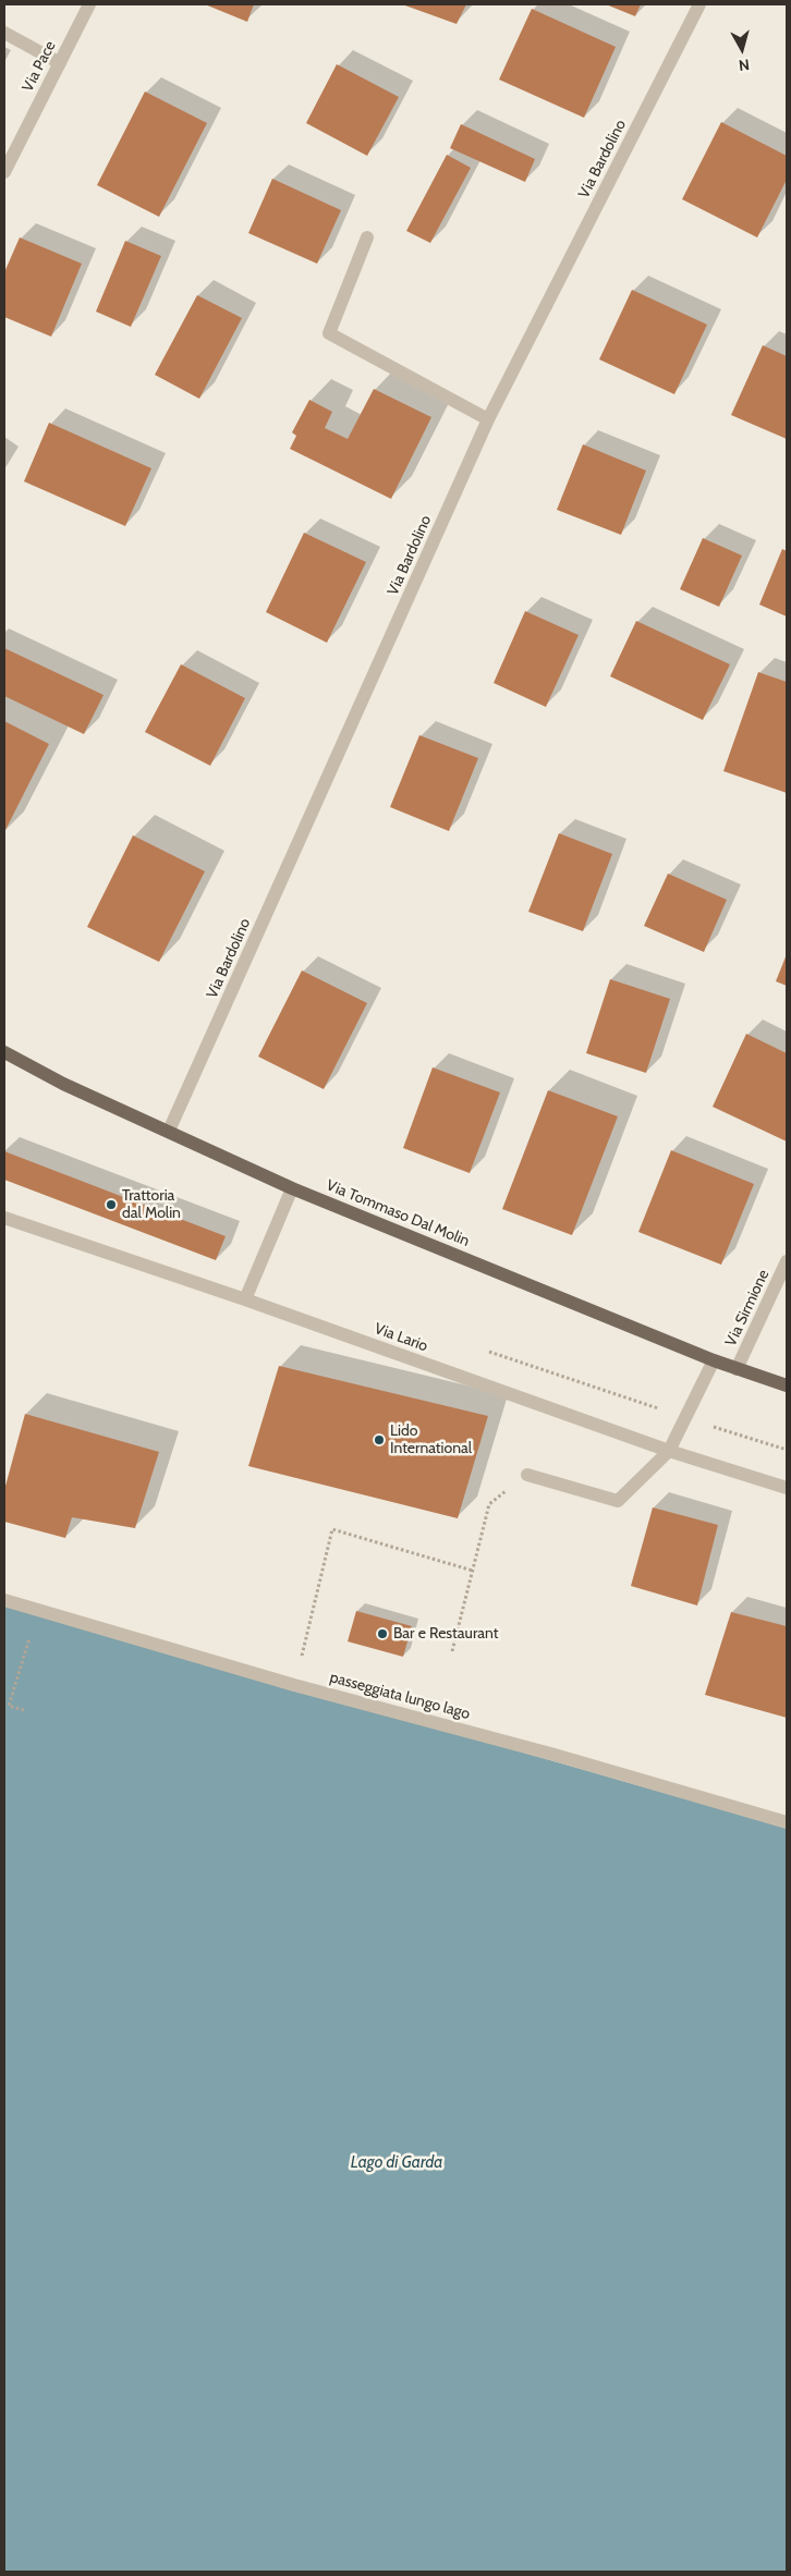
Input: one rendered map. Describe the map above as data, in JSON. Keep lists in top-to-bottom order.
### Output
{
  "streets": {
    "main road": ["Via Tommaso Dal Molin"],
    "street": [
      "Via Pace",
      "Via Bardolino",
      "Via Sirmione",
      "Via Lario",
      "passeggiata lungo lago"
    ]
  },
  "crossings": [
    ["Via Bardolino", "Via Tommaso Dal Molin"],
    ["Via Tommaso Dal Molin", "Via Sirmione"]
  ],
  "water": ["Lago di Garda"],
  "places": ["Trattoria dal Molin", "Lido International", "Bar e Restaurant"],
  "north": "bottom"
}
